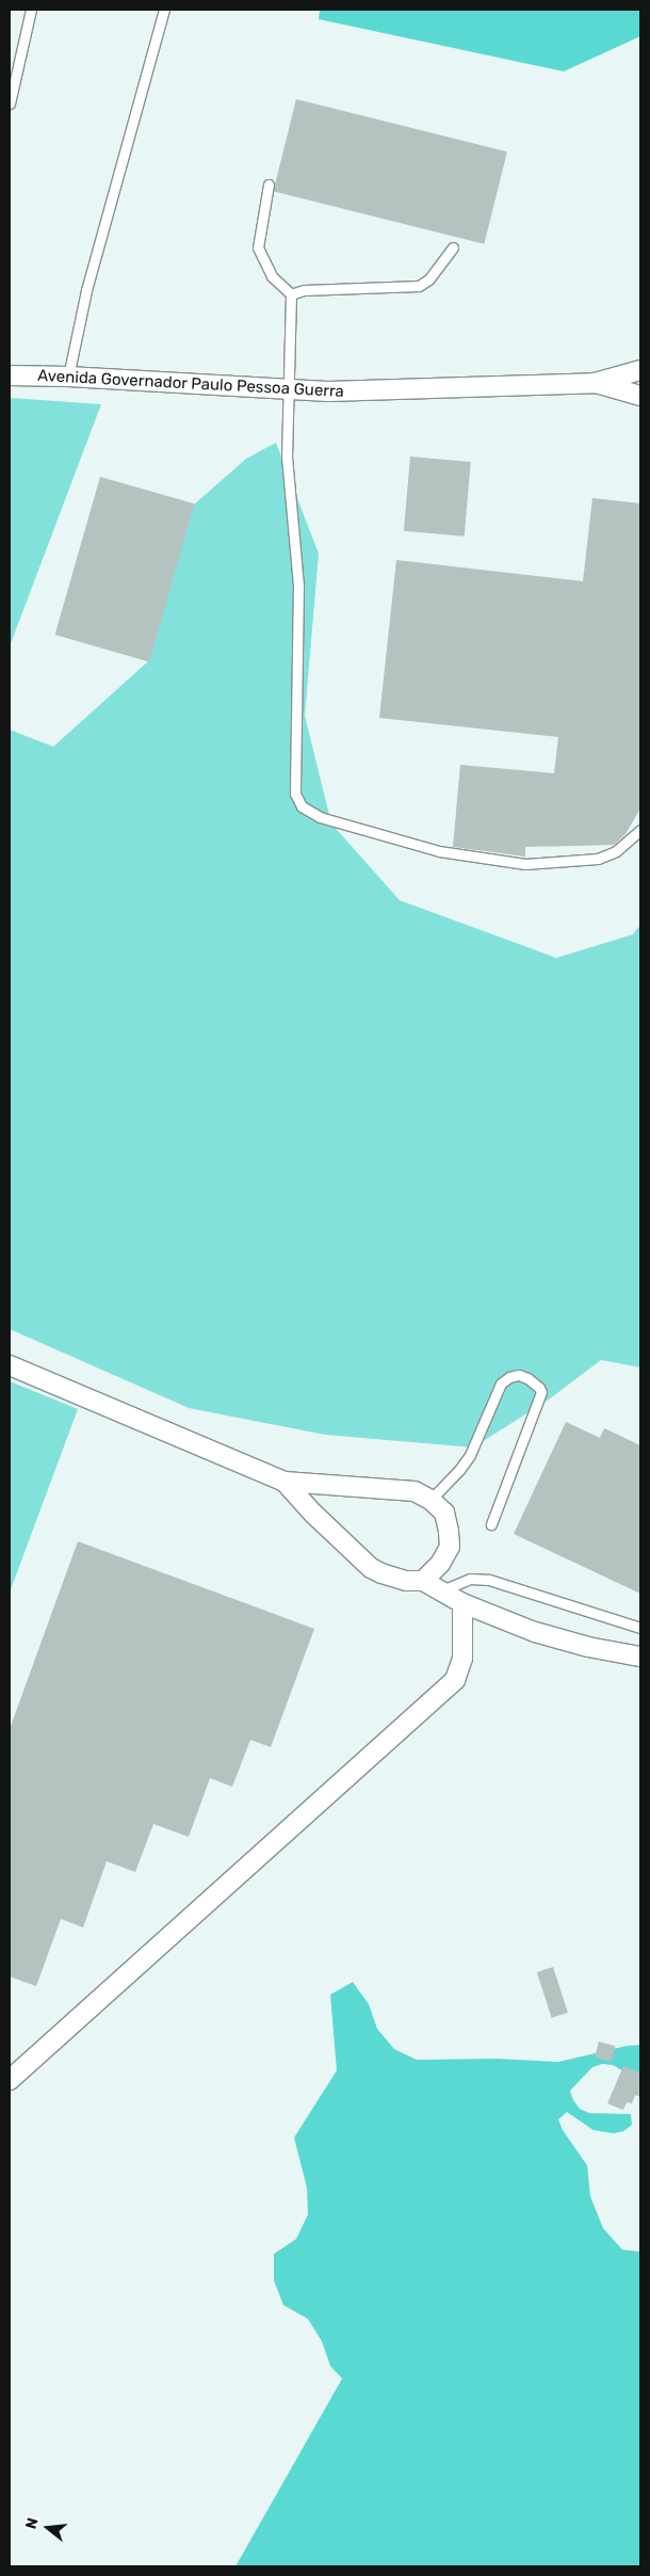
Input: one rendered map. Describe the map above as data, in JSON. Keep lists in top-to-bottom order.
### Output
{
  "streets": {
    "street": ["Avenida Governador Paulo Pessoa Guerra"]
  },
  "north": "left"
}
